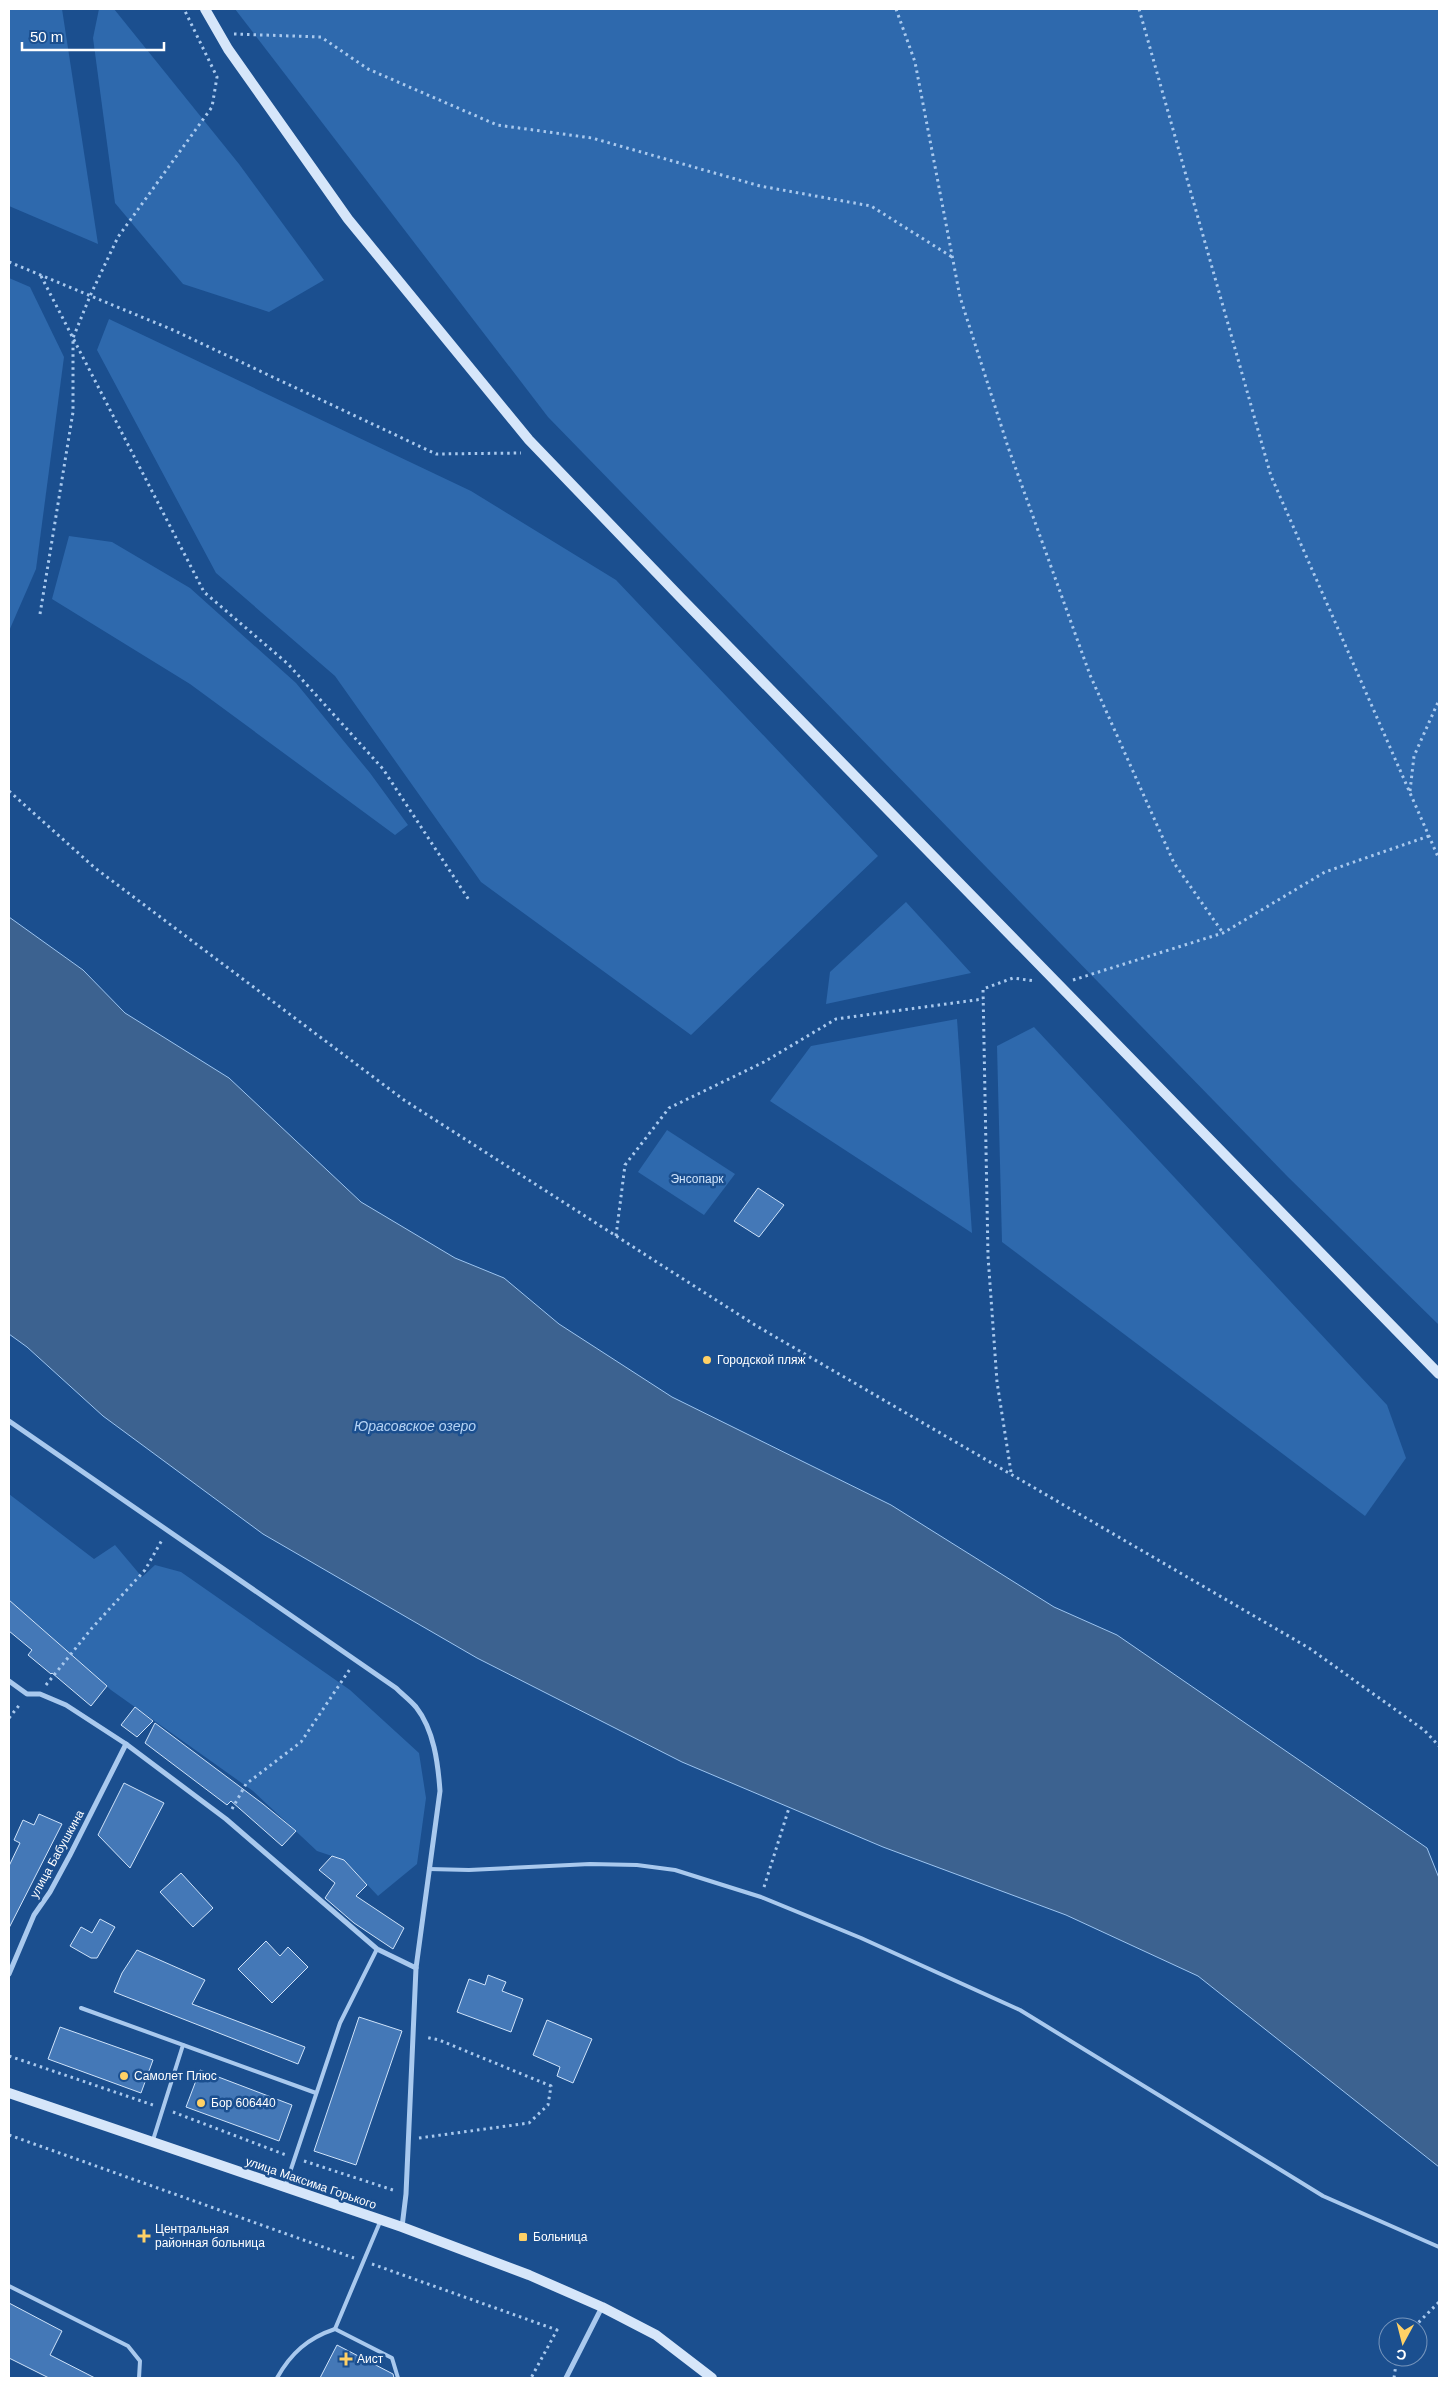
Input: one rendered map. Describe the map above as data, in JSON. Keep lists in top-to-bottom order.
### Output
{
  "streets": {
    "main road": ["улица Максима Горького"],
    "street": ["улица Бабушкина"]
  },
  "water": ["Юрасовское озеро"],
  "parks": ["Энсопарк"],
  "places": {
    "other": ["Городской пляж", "Самолет Плюс", "Бор 606440"],
    "health": ["Центральная районная больница", "Аист"],
    "transit": ["Больница"]
  },
  "scale_bar": "50 m",
  "north": "bottom"
}
